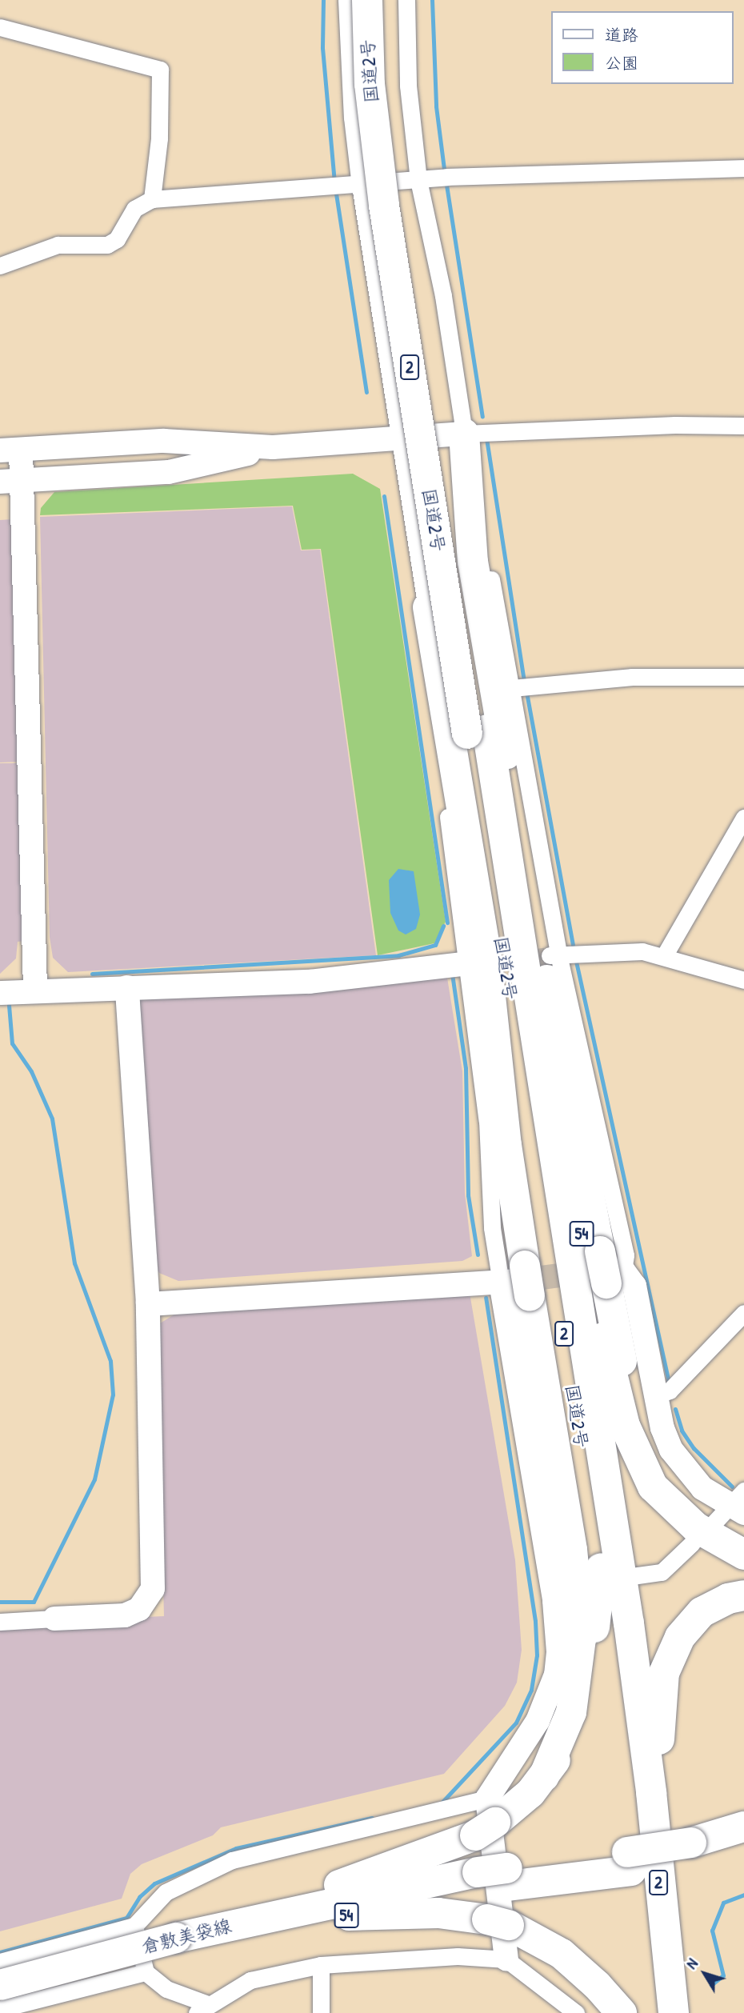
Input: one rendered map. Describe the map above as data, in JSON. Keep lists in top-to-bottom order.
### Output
{
  "streets": {
    "highway": [
      "国道2号",
      "2",
      "54",
      "倉敷美袋線"
    ]
  },
  "crossings": [
    ["国道2号", "54"],
    ["54", "倉敷美袋線"]
  ],
  "legend": ["道路", "公園"],
  "north": "top left"
}
